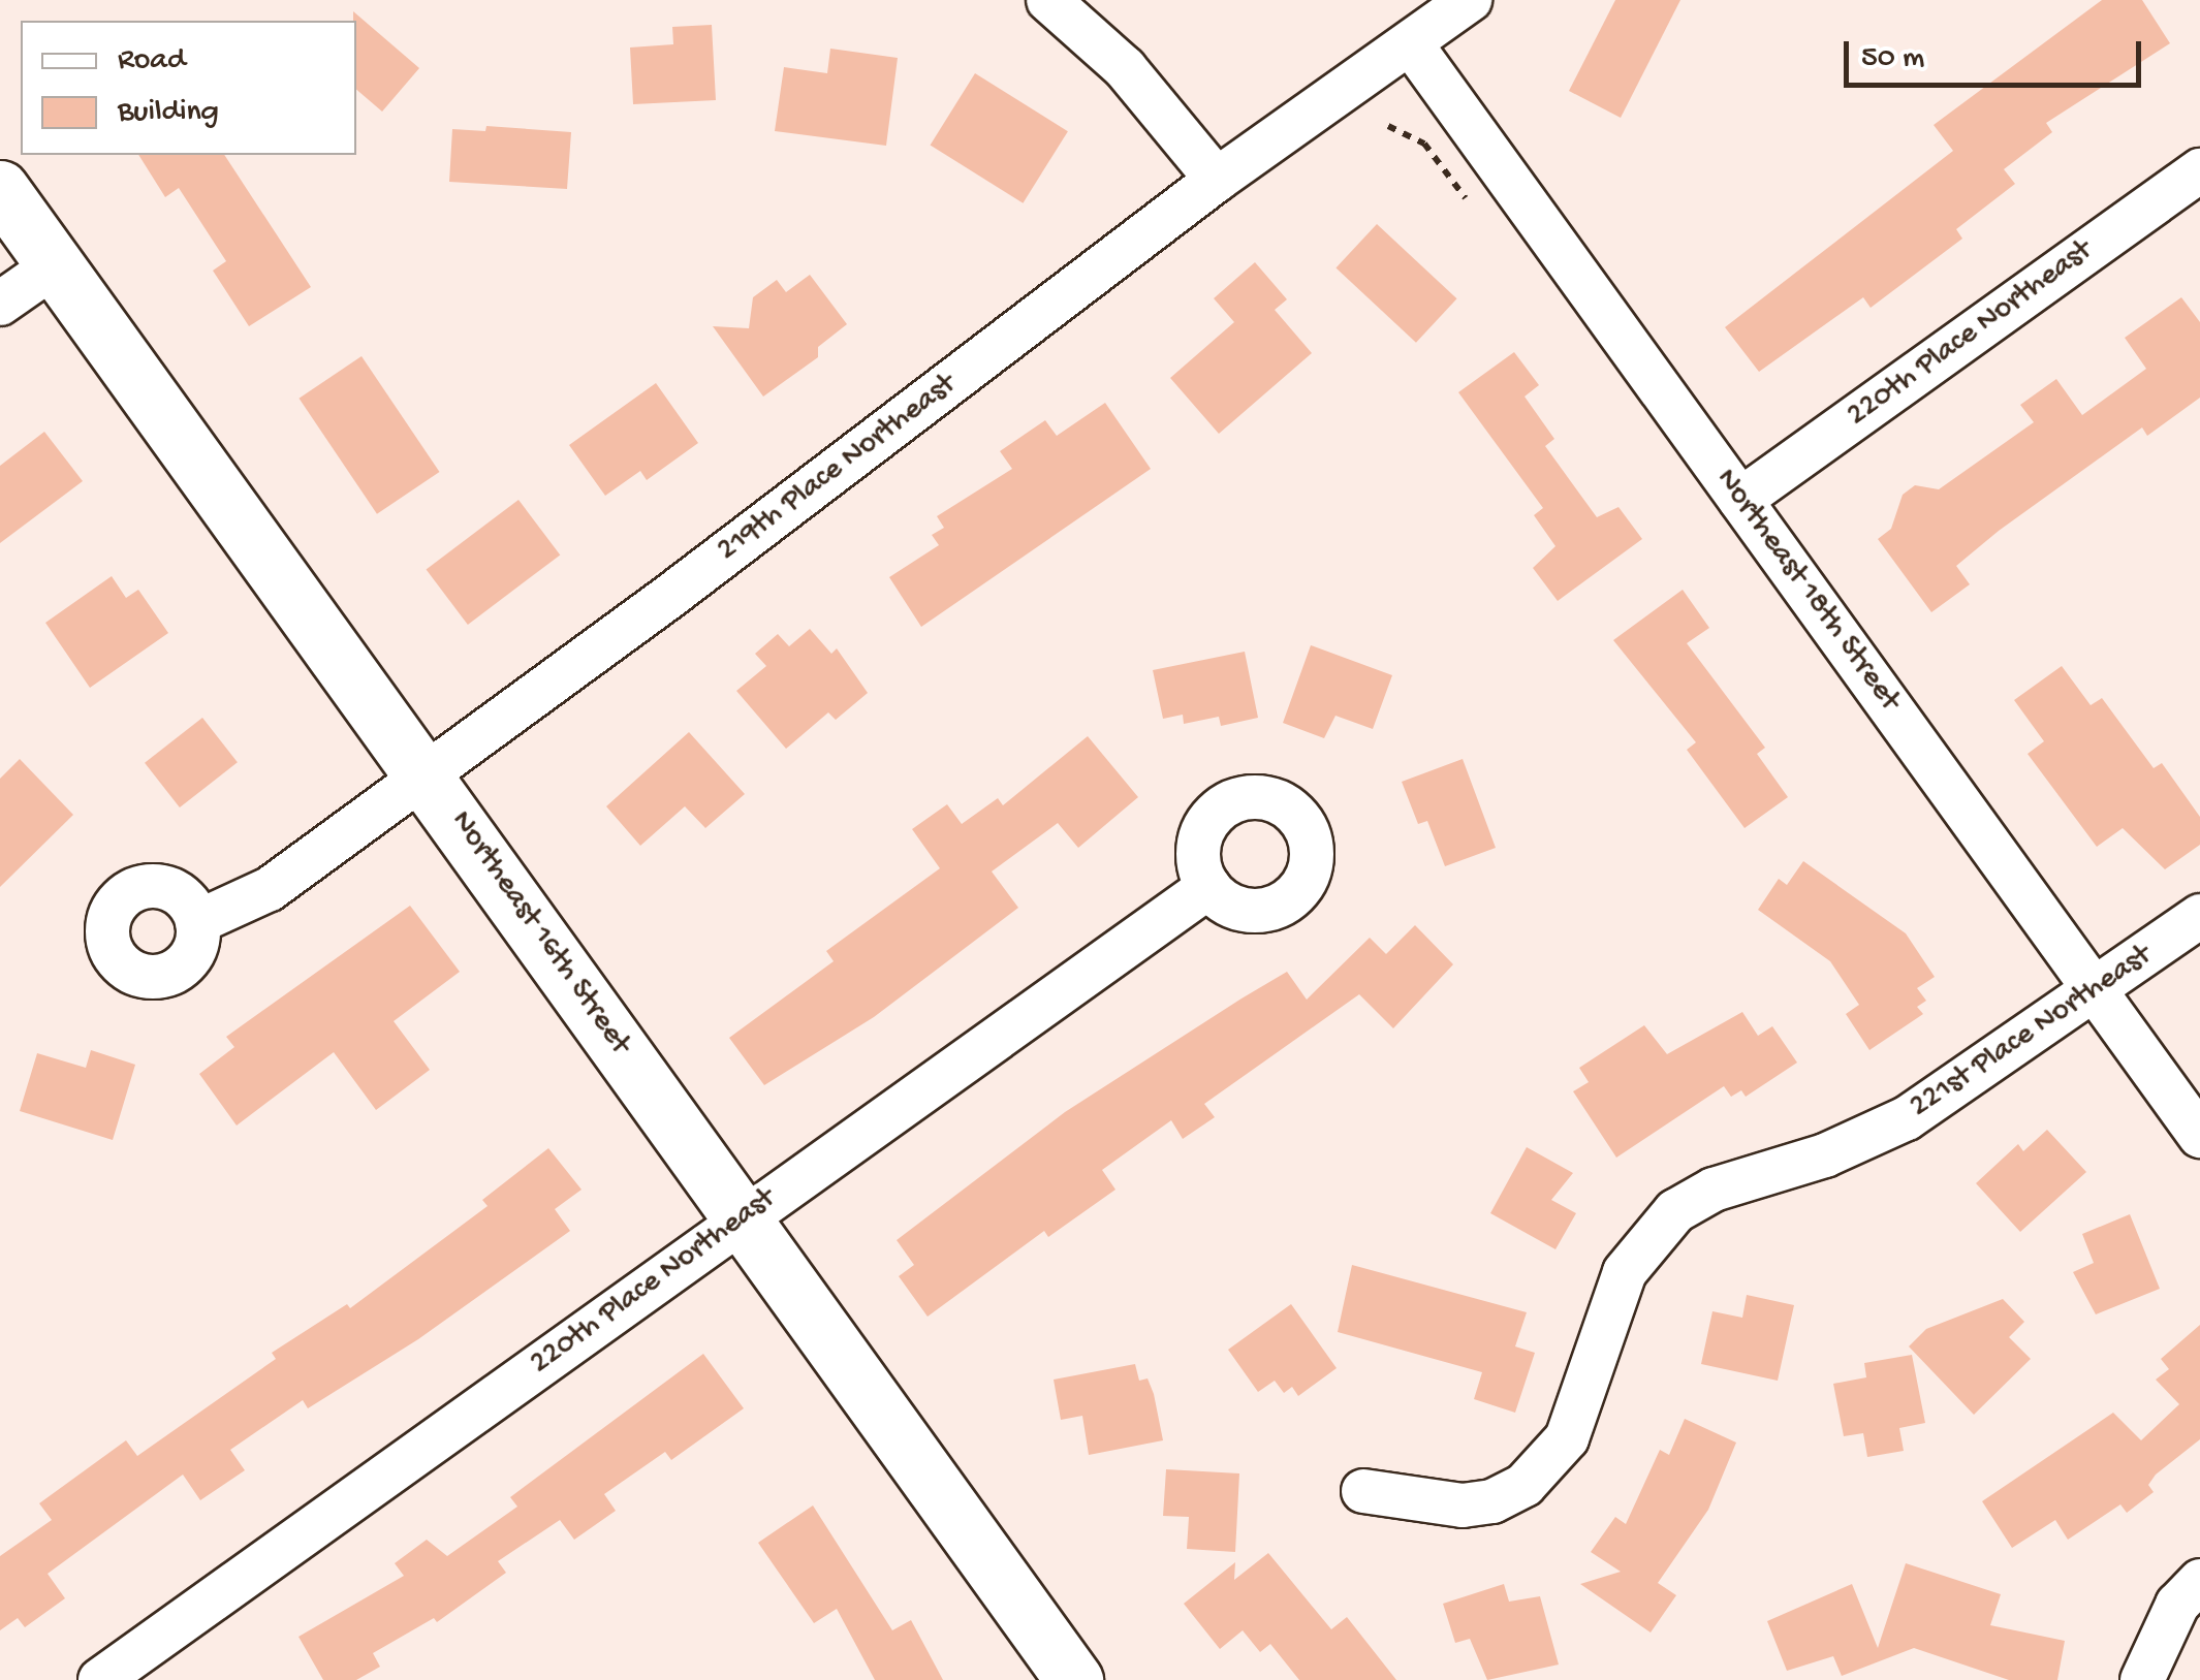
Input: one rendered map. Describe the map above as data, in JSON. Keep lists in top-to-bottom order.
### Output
{
  "streets": {
    "street": [
      "220th Place Northeast",
      "219th Place Northeast",
      "Northeast 18th Street",
      "Northeast 16th Street",
      "221st Place Northeast"
    ]
  },
  "crossings": [
    ["220th Place Northeast", "Northeast 18th Street"],
    ["220th Place Northeast", "Northeast 16th Street"],
    ["219th Place Northeast", "Northeast 18th Street"],
    ["219th Place Northeast", "Northeast 16th Street"],
    ["Northeast 18th Street", "221st Place Northeast"]
  ],
  "legend": ["Road", "Building"],
  "scale_bar": "50 m"
}
